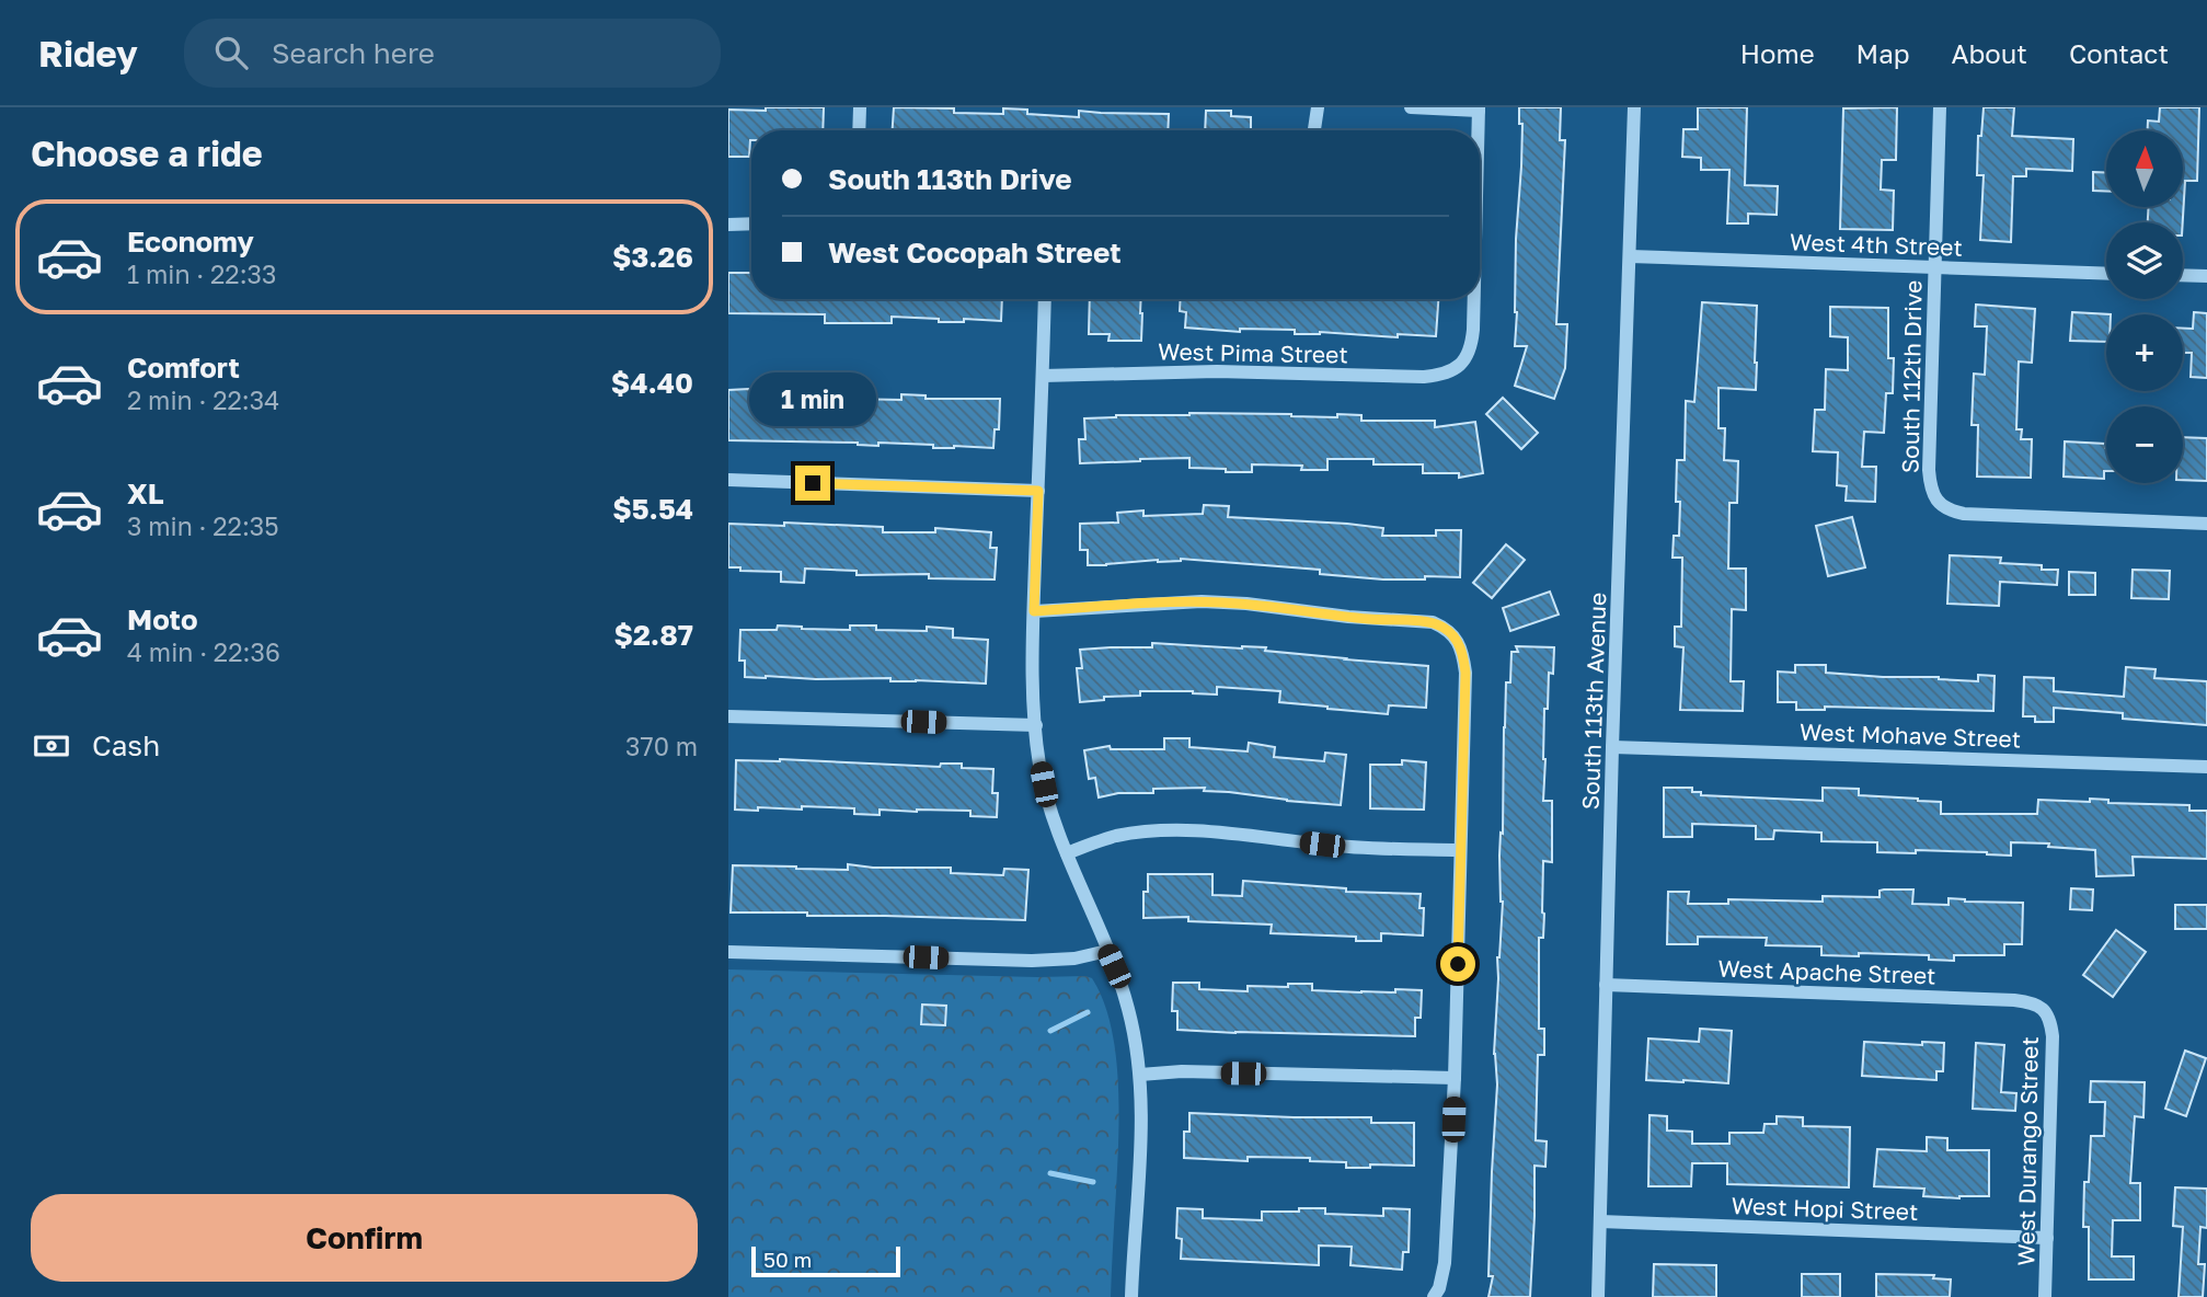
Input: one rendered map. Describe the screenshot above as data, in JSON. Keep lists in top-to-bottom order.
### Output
{
  "streets": {
    "street": [
      "West 4th Street",
      "West Pima Street",
      "South 112th Drive",
      "South 113th Avenue",
      "West Mohave Street",
      "West Apache Street",
      "West Durango Street",
      "West Hopi Street"
    ]
  },
  "crossings": [
    ["West 4th Street", "South 112th Drive"],
    ["West 4th Street", "South 113th Avenue"],
    ["South 113th Avenue", "West Mohave Street"],
    ["South 113th Avenue", "West Apache Street"],
    ["South 113th Avenue", "West Hopi Street"],
    ["West Apache Street", "West Durango Street"],
    ["West Durango Street", "West Hopi Street"]
  ],
  "scale_bar": "50 m",
  "north": "top",
  "page": {
    "header": "Ridey",
    "search": "Search here",
    "nav": [
      "Home",
      "Map",
      "About",
      "Contact"
    ],
    "heading": "Choose a ride",
    "map_buttons": ["+", "−"],
    "banner": ["South 113th Drive", "West Cocopah Street"],
    "list": [
      {
        "name": "Economy",
        "note": "1 min · 22:33",
        "value": "$3.26"
      },
      {
        "name": "Comfort",
        "note": "2 min · 22:34",
        "value": "$4.40"
      },
      {
        "name": "XL",
        "note": "3 min · 22:35",
        "value": "$5.54"
      },
      {
        "name": "Moto",
        "note": "4 min · 22:36",
        "value": "$2.87"
      }
    ],
    "bubble": "1 min",
    "pay": ["Cash", "370 m"],
    "buttons": "Confirm",
    "scale": "50 m"
  }
}
